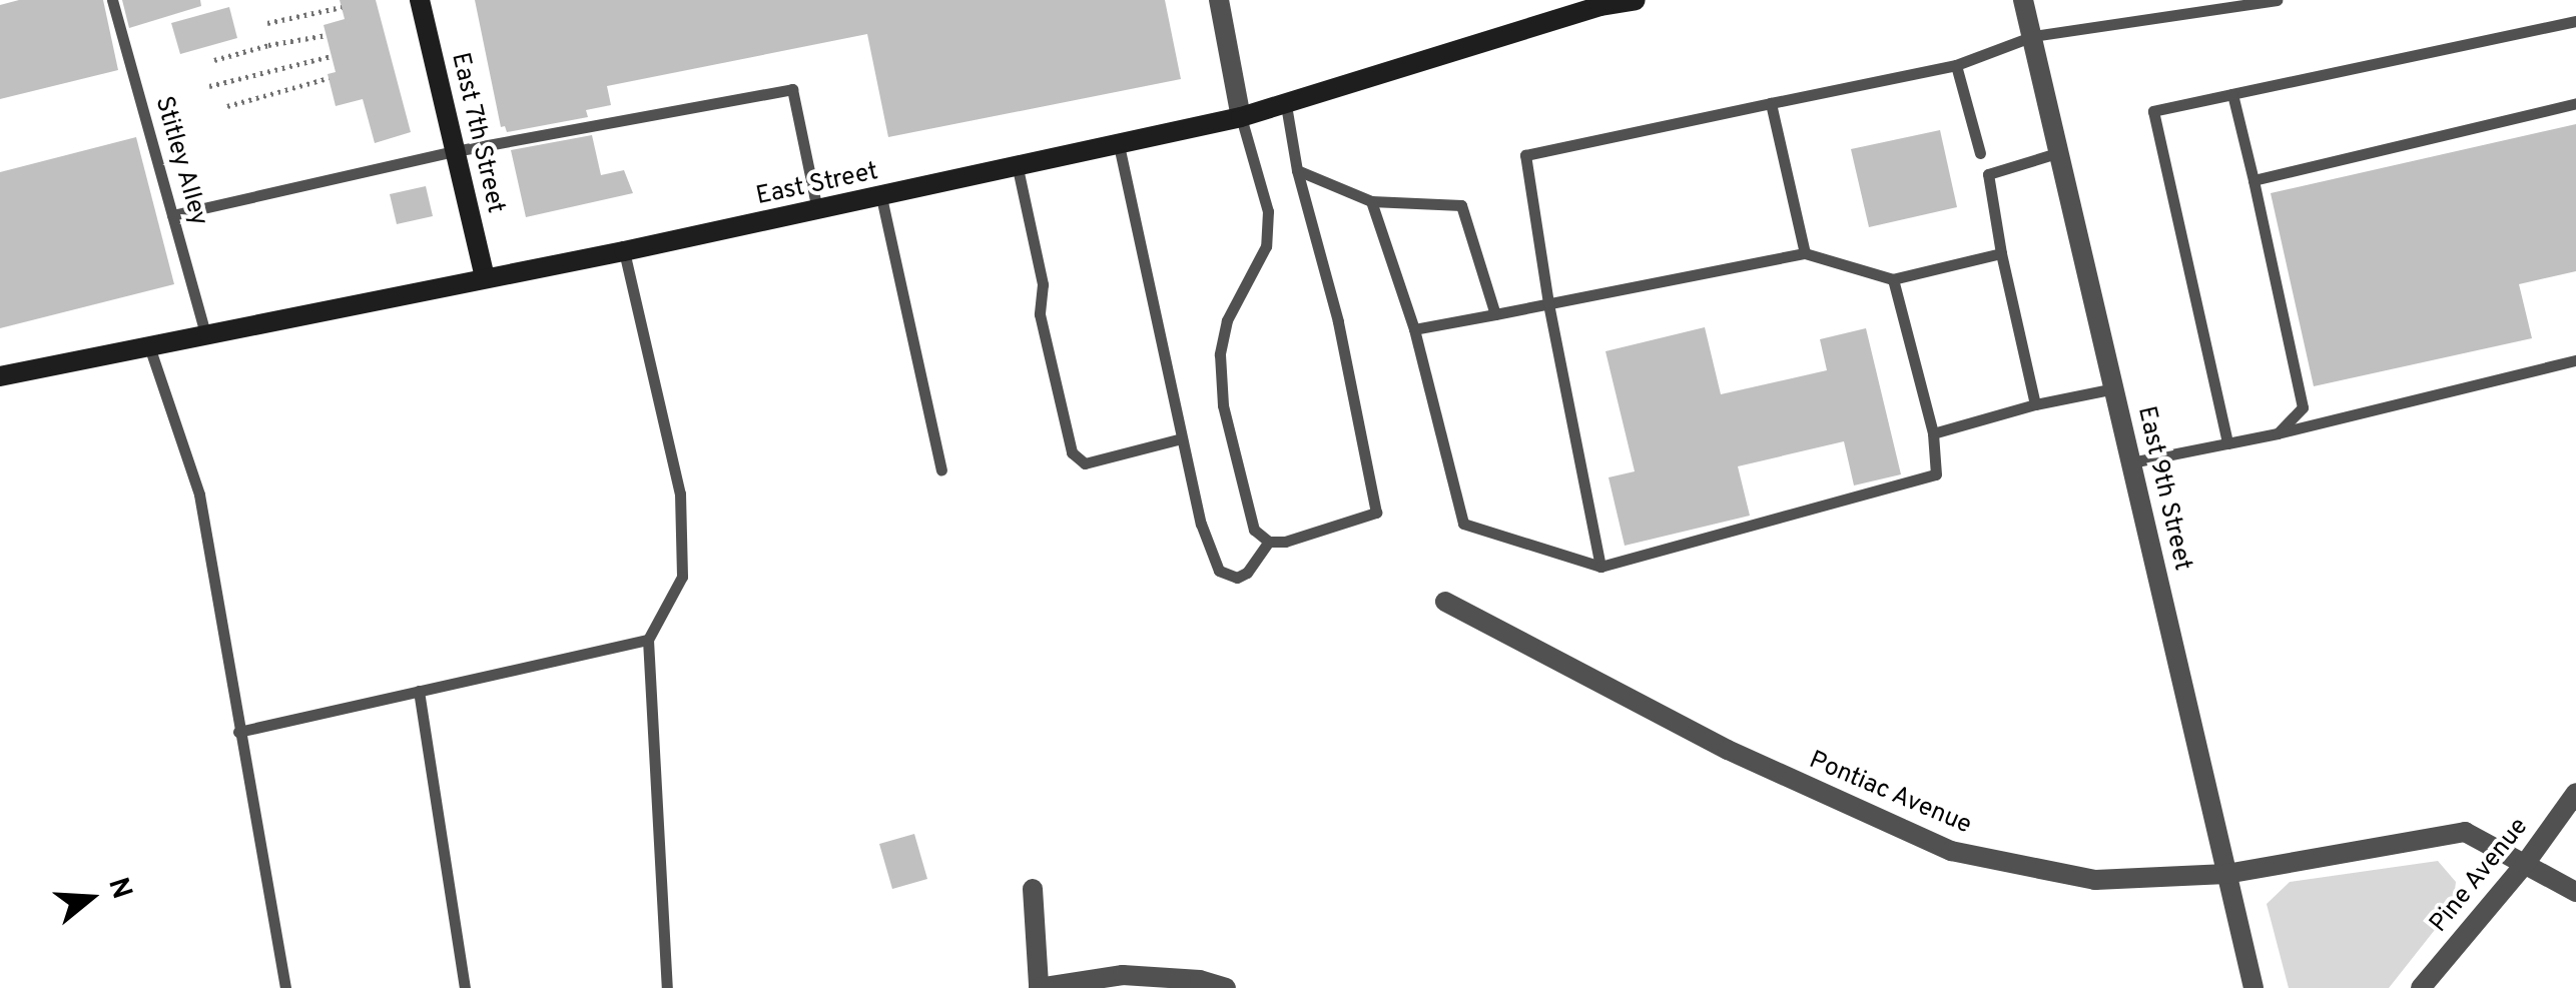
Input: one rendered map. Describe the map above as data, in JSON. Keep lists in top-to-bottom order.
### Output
{
  "streets": {
    "main road": ["East 7th Street", "East Street"],
    "street": ["East 9th Street", "Pontiac Avenue", "Pine Avenue"],
    "lane": ["Stitley Alley"]
  },
  "crossings": [
    ["East 7th Street", "East Street"],
    ["Stitley Alley", "East Street"],
    ["East 9th Street", "Pontiac Avenue"],
    ["Pontiac Avenue", "Pine Avenue"]
  ],
  "north": "right"
}
